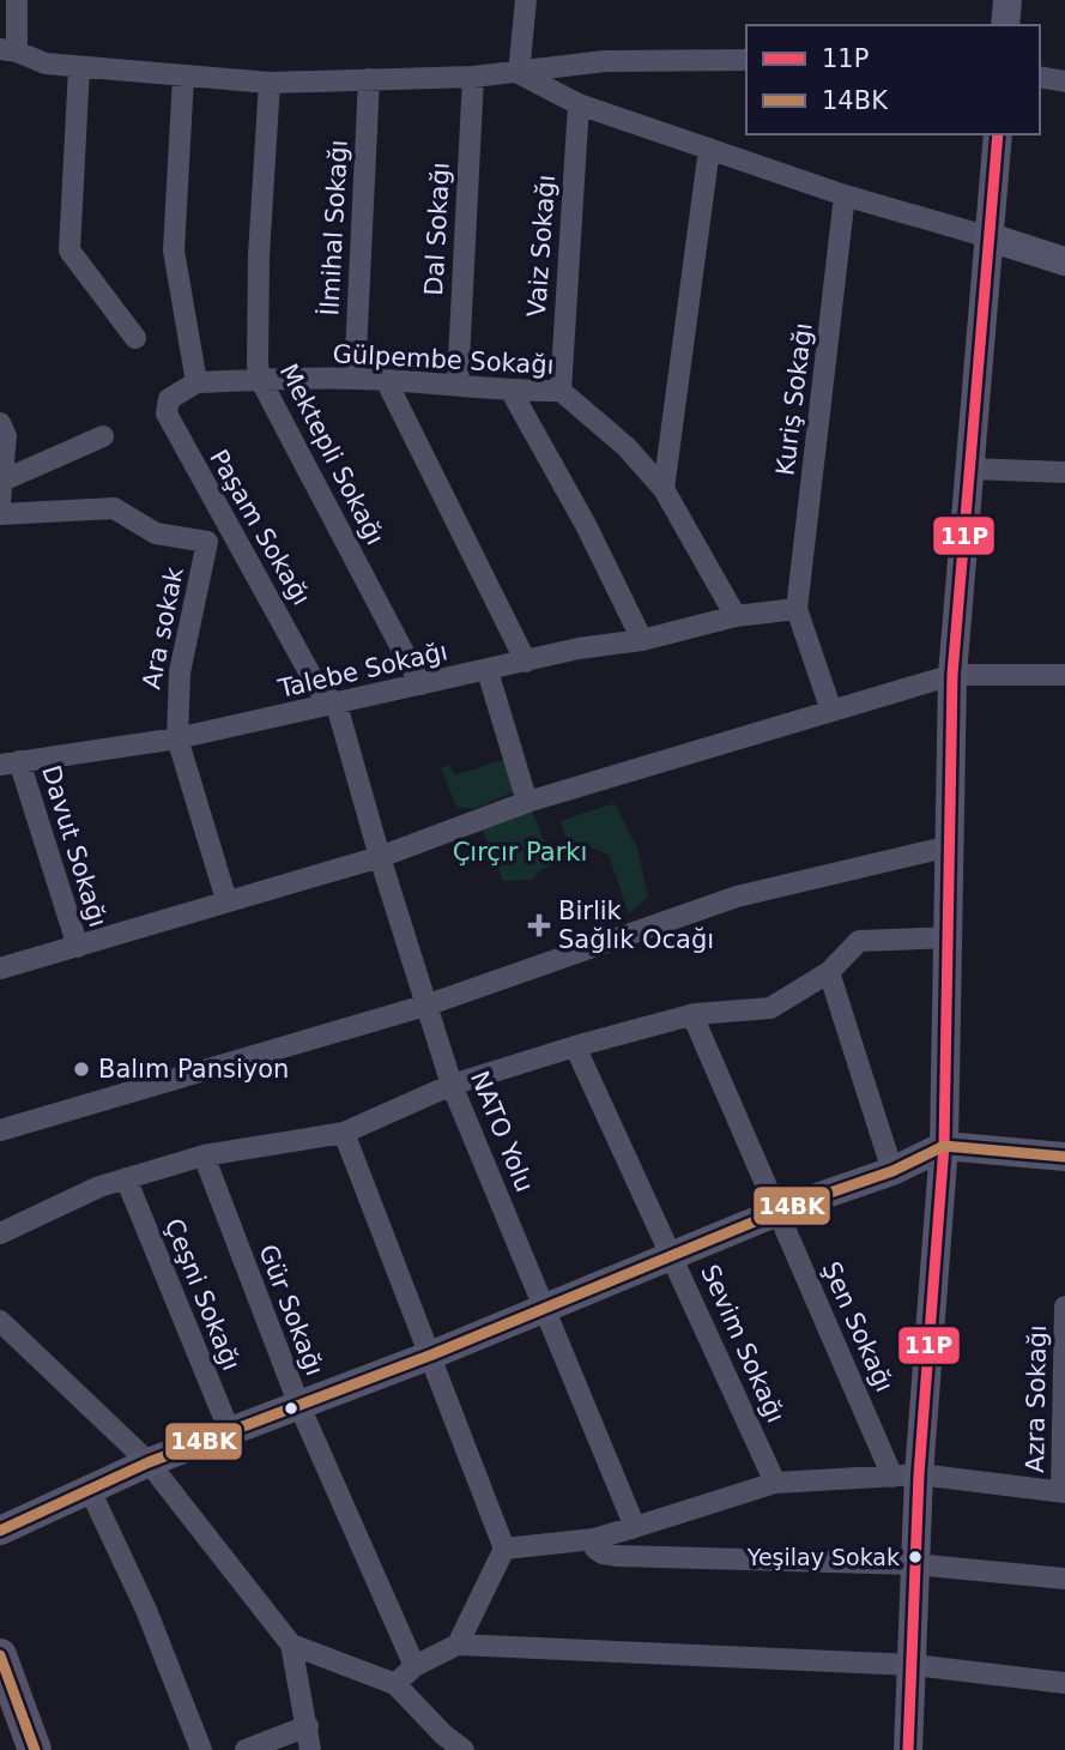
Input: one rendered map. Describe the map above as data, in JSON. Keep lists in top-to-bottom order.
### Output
{
  "streets": {
    "street": [
      "İlmihal Sokağı",
      "Dal Sokağı",
      "Vaiz Sokağı",
      "Gülpembe Sokağı",
      "Kuriş Sokağı",
      "Mektepli Sokağı",
      "Paşam Sokağı",
      "Ara sokak",
      "Talebe Sokağı",
      "Davut Sokağı",
      "NATO Yolu",
      "Çeşni Sokağı",
      "Gür Sokağı",
      "Şen Sokağı",
      "Sevim Sokağı",
      "Azra Sokağı"
    ]
  },
  "crossings": [
    ["İlmihal Sokağı", "Gülpembe Sokağı"],
    ["Dal Sokağı", "Gülpembe Sokağı"],
    ["Vaiz Sokağı", "Gülpembe Sokağı"],
    ["Gülpembe Sokağı", "Mektepli Sokağı"],
    ["Gülpembe Sokağı", "Paşam Sokağı"],
    ["Gülpembe Sokağı", "Talebe Sokağı"],
    ["Kuriş Sokağı", "Talebe Sokağı"],
    ["Mektepli Sokağı", "Talebe Sokağı"],
    ["Paşam Sokağı", "Talebe Sokağı"],
    ["Paşam Sokağı", "NATO Yolu"],
    ["Ara sokak", "Talebe Sokağı"],
    ["Talebe Sokağı", "Davut Sokağı"],
    ["Talebe Sokağı", "NATO Yolu"]
  ],
  "parks": ["Çırçır Parkı"],
  "places": {
    "health": ["Birlik Sağlık Ocağı"],
    "other": ["Balım Pansiyon", "Yeşilay Sokak"]
  },
  "lines": ["transit line 11P", "transit line 14BK"],
  "legend": ["11P", "14BK"]
}
